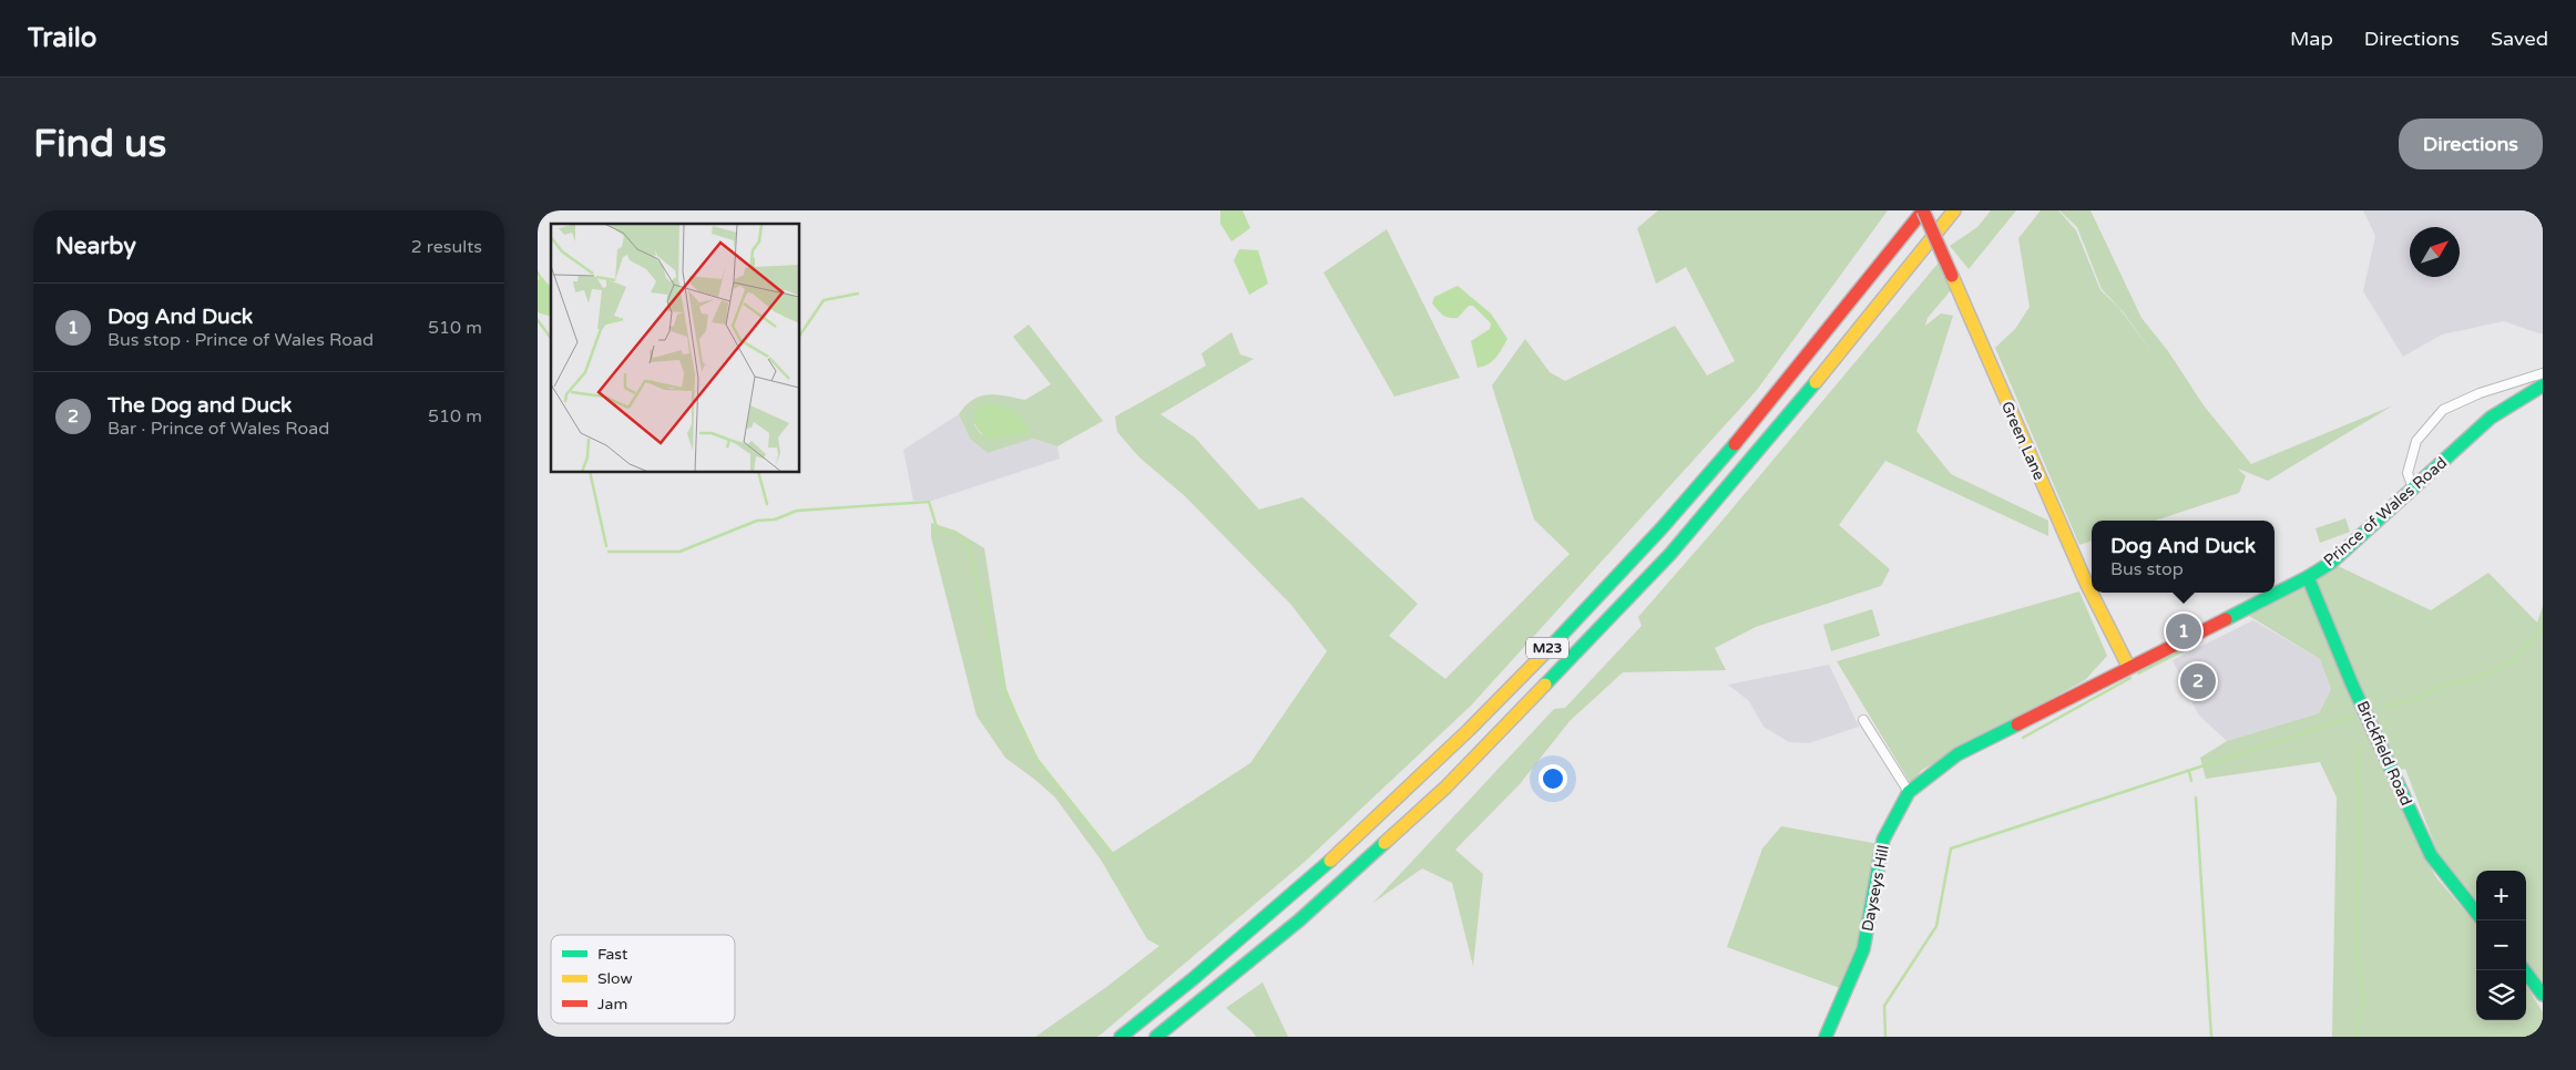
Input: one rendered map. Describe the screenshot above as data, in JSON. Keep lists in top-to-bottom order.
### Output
{
  "streets": {
    "main road": [
      "Green Lane",
      "Prince of Wales Road",
      "M23",
      "Brickfield Road",
      "Dayseys Hill"
    ]
  },
  "crossings": [
    ["Green Lane", "Prince of Wales Road"],
    ["Green Lane", "M23"],
    ["Green Lane", "Dayseys Hill"],
    ["Prince of Wales Road", "Brickfield Road"],
    ["Prince of Wales Road", "Dayseys Hill"]
  ],
  "legend": ["Fast", "Slow", "Jam"],
  "north": "top right",
  "page": {
    "header": "Trailo",
    "nav": ["Map", "Directions", "Saved"],
    "buttons": "Directions",
    "title": "Find us",
    "heading": ["Nearby", "2 results"],
    "list": [
      {
        "mark": "1",
        "name": "Dog And Duck",
        "note": "Bus stop · Prince of Wales Road",
        "value": "510 m"
      },
      {
        "mark": "2",
        "name": "The Dog and Duck",
        "note": "Bar · Prince of Wales Road",
        "value": "510 m"
      }
    ],
    "popup": ["Dog And Duck", "Bus stop"],
    "pins": ["1", "2"],
    "map_buttons": ["+", "−"]
  }
}
